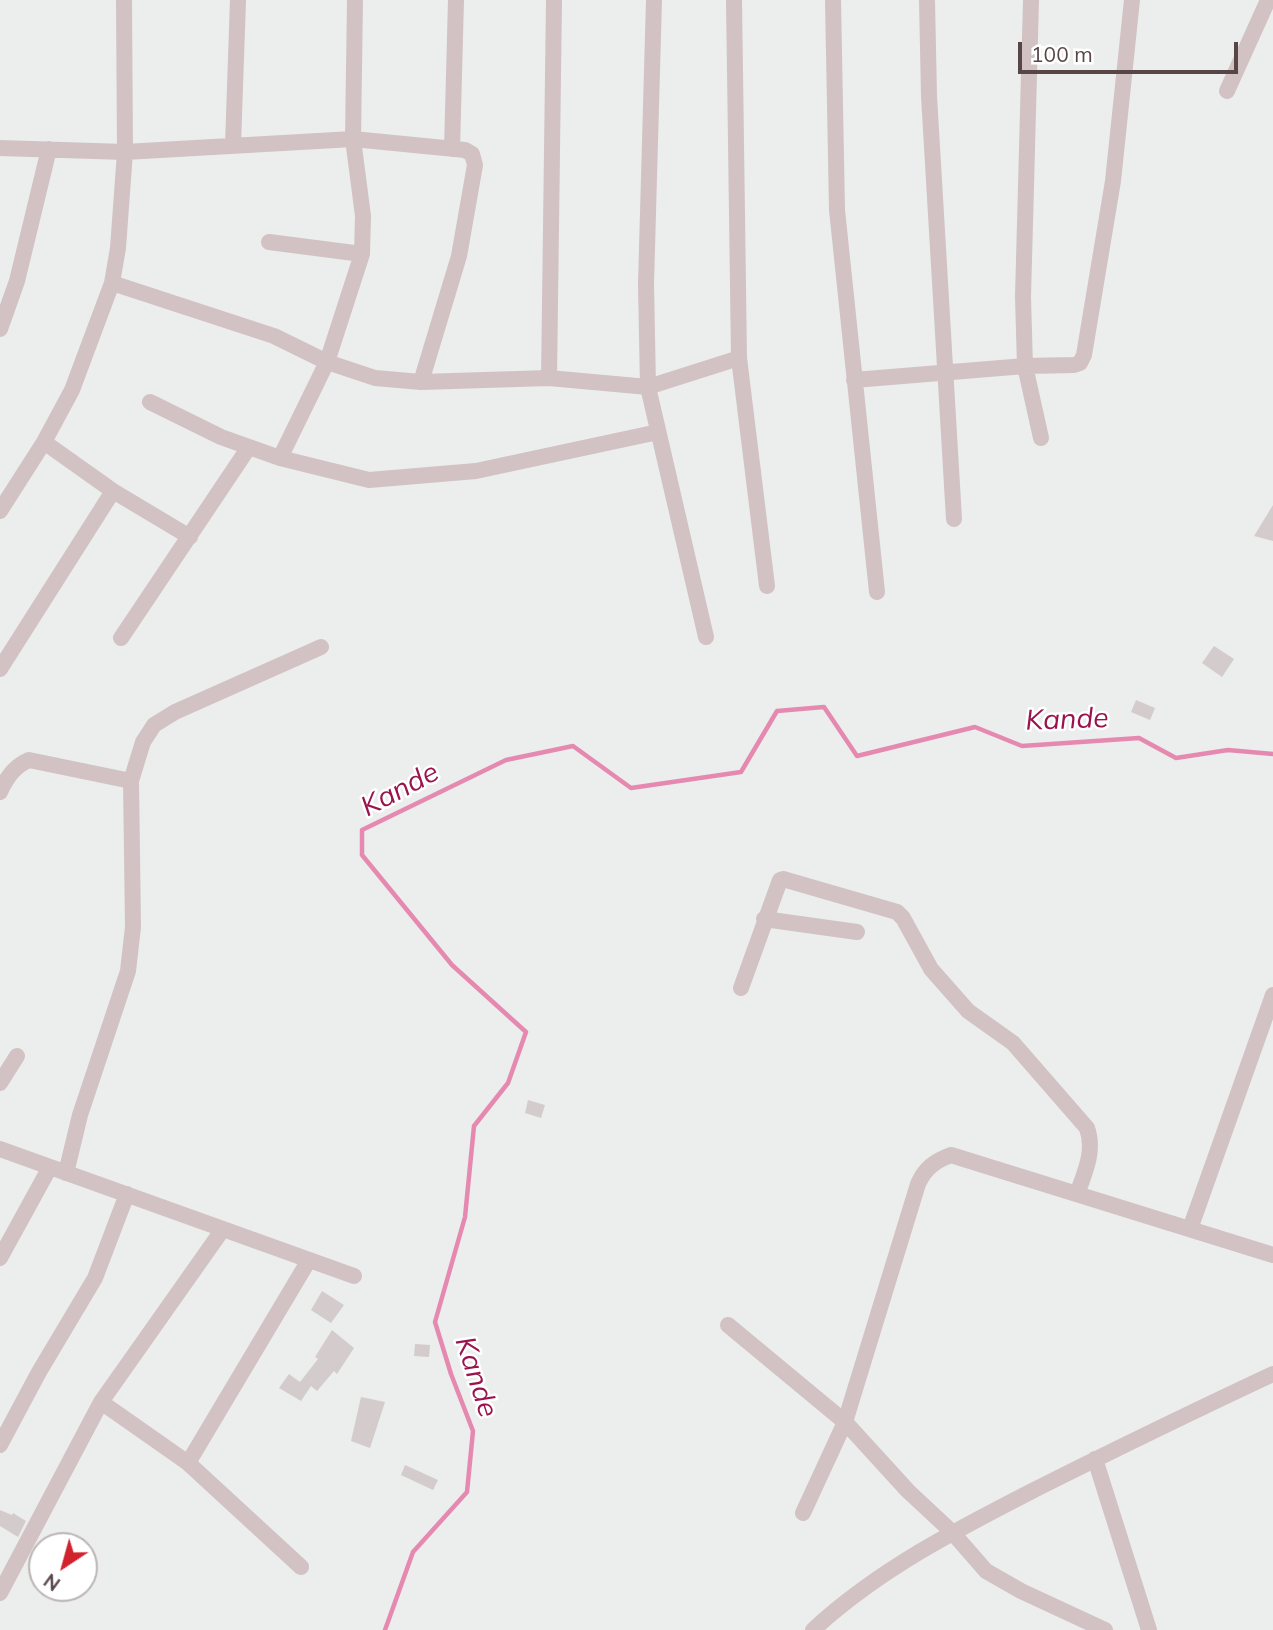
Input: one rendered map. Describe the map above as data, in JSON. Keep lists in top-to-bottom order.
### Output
{
  "water": ["Kande"],
  "scale_bar": "100 m",
  "north": "bottom left"
}
